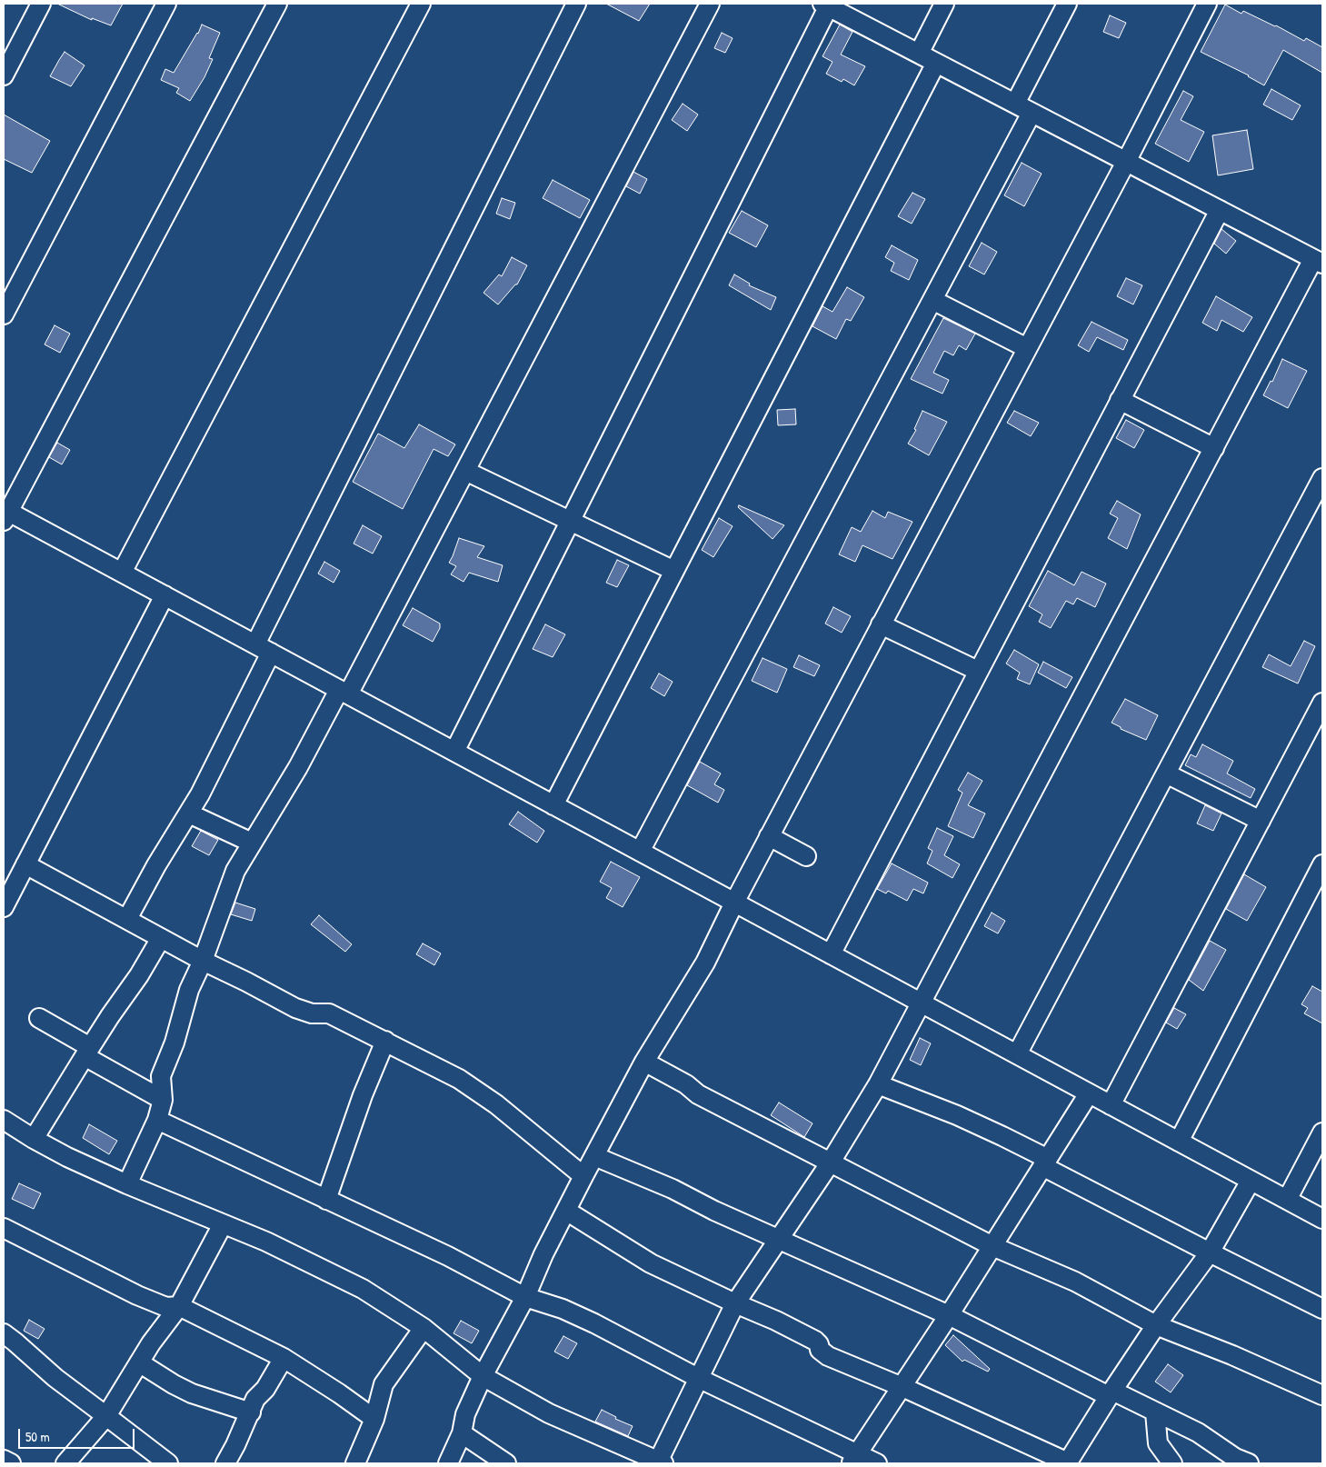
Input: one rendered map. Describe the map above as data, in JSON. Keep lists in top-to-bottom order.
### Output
{
  "scale_bar": "50 m"
}
